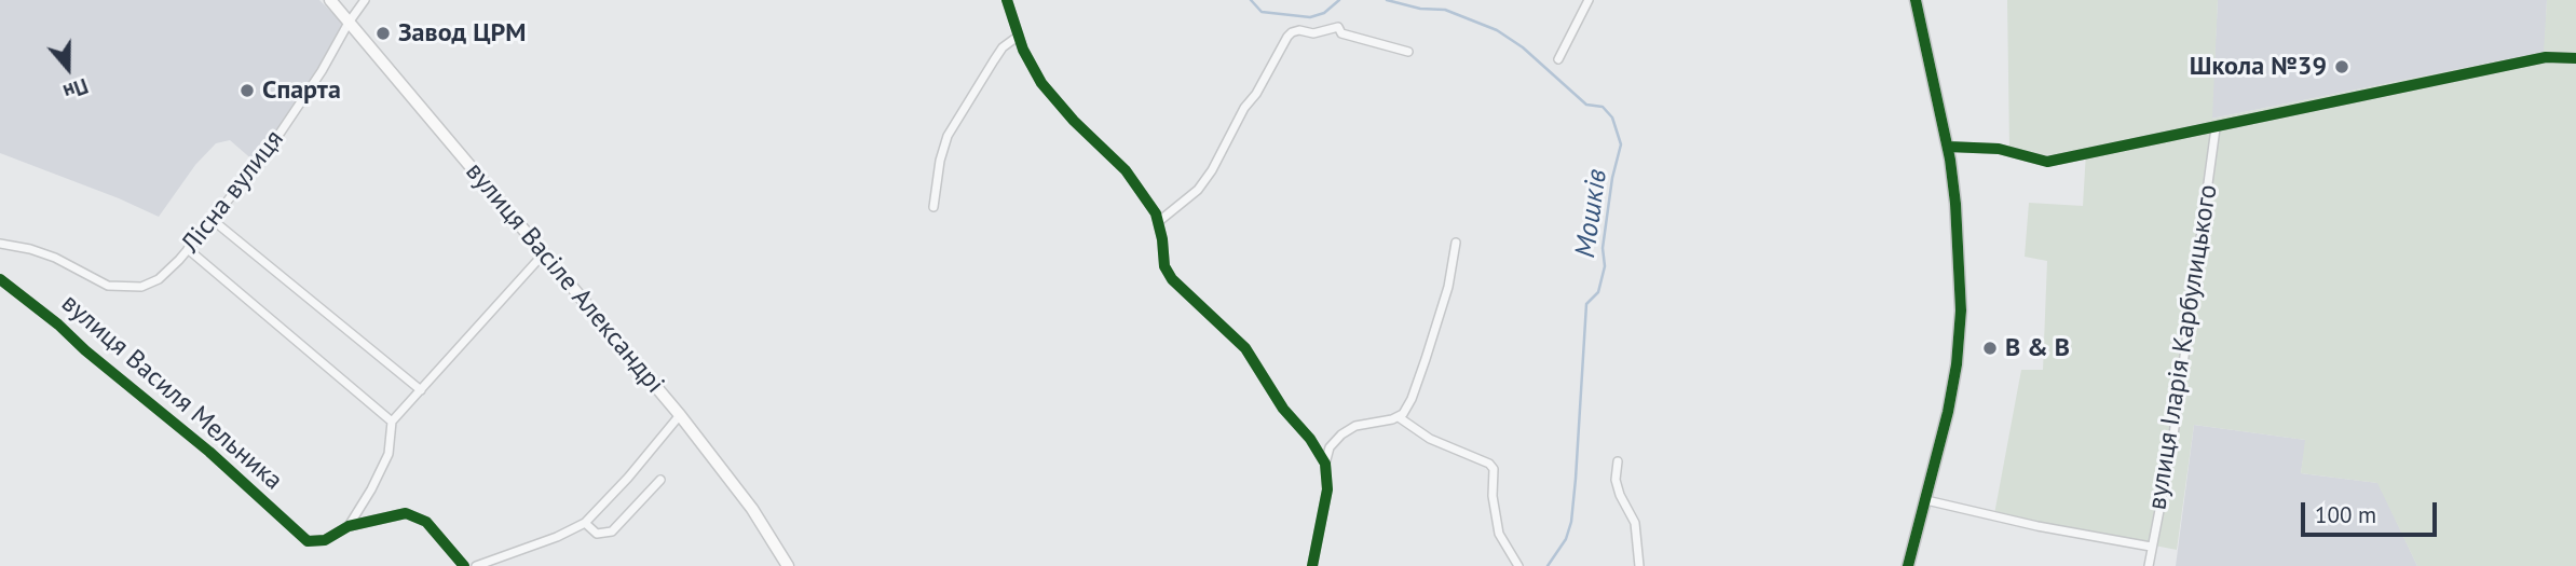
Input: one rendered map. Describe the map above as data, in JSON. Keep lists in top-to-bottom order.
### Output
{
  "streets": {
    "main road": ["вулиця Васіле Александрі"],
    "street": ["Лісна вулиця", "вулиця Іларія Карбулицького", "вулиця Василя Мельника"]
  },
  "crossings": [
    ["Лісна вулиця", "вулиця Васіле Александрі"],
    ["Лісна вулиця", "вулиця Василя Мельника"]
  ],
  "water": ["Мошків"],
  "places": [
    "Завод ЦРМ",
    "Школа №39",
    "Спарта",
    "B & B"
  ],
  "scale_bar": "100 m",
  "north": "bottom"
}
